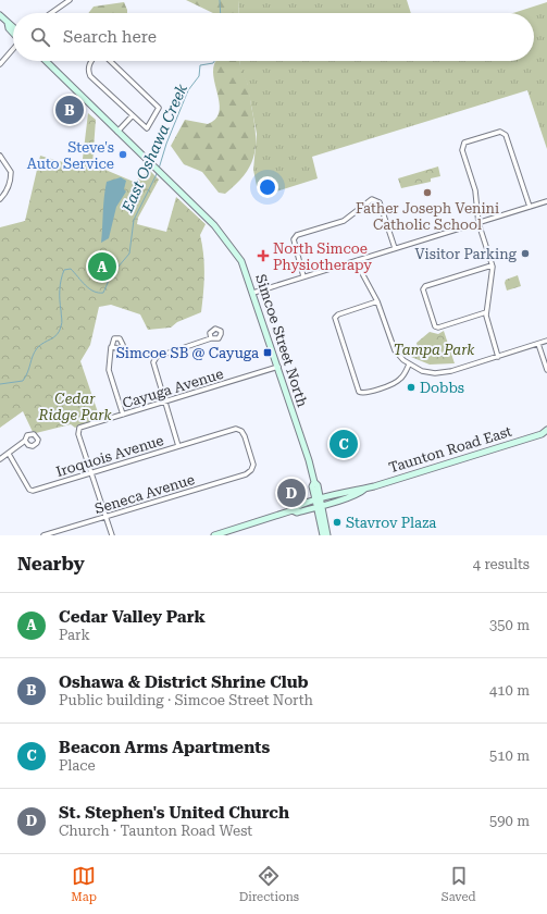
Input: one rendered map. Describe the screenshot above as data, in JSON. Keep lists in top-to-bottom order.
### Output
{
  "streets": {
    "main road": ["Simcoe Street North", "Taunton Road East"],
    "street": ["Cayuga Avenue", "Iroquois Avenue", "Seneca Avenue"]
  },
  "crossings": [
    ["Simcoe Street North", "Cayuga Avenue"],
    ["Simcoe Street North", "Taunton Road East"],
    ["Cayuga Avenue", "Iroquois Avenue"],
    ["Iroquois Avenue", "Seneca Avenue"]
  ],
  "water": ["East Oshawa Creek"],
  "parks": ["Tampa Park", "Cedar Ridge Park"],
  "places": {
    "other": [
      "Steve's Auto Service",
      "Father Joseph Venini Catholic School",
      "Visitor Parking",
      "Dobbs",
      "Stavrov Plaza"
    ],
    "health": ["North Simcoe Physiotherapy"],
    "transit": ["Simcoe SB @ Cayuga"]
  },
  "page": {
    "search": "Search here",
    "pins": [
      "B",
      "A",
      "C",
      "D"
    ],
    "heading": ["Nearby", "4 results"],
    "list": [
      {
        "mark": "A",
        "name": "Cedar Valley Park",
        "note": "Park",
        "value": "350 m"
      },
      {
        "mark": "B",
        "name": "Oshawa & District Shrine Club",
        "note": "Public building · Simcoe Street North",
        "value": "410 m"
      },
      {
        "mark": "C",
        "name": "Beacon Arms Apartments",
        "note": "Place",
        "value": "510 m"
      },
      {
        "mark": "D",
        "name": "St. Stephen's United Church",
        "note": "Church · Taunton Road West",
        "value": "590 m"
      }
    ],
    "nav": ["Map", "Directions", "Saved"]
  }
}
